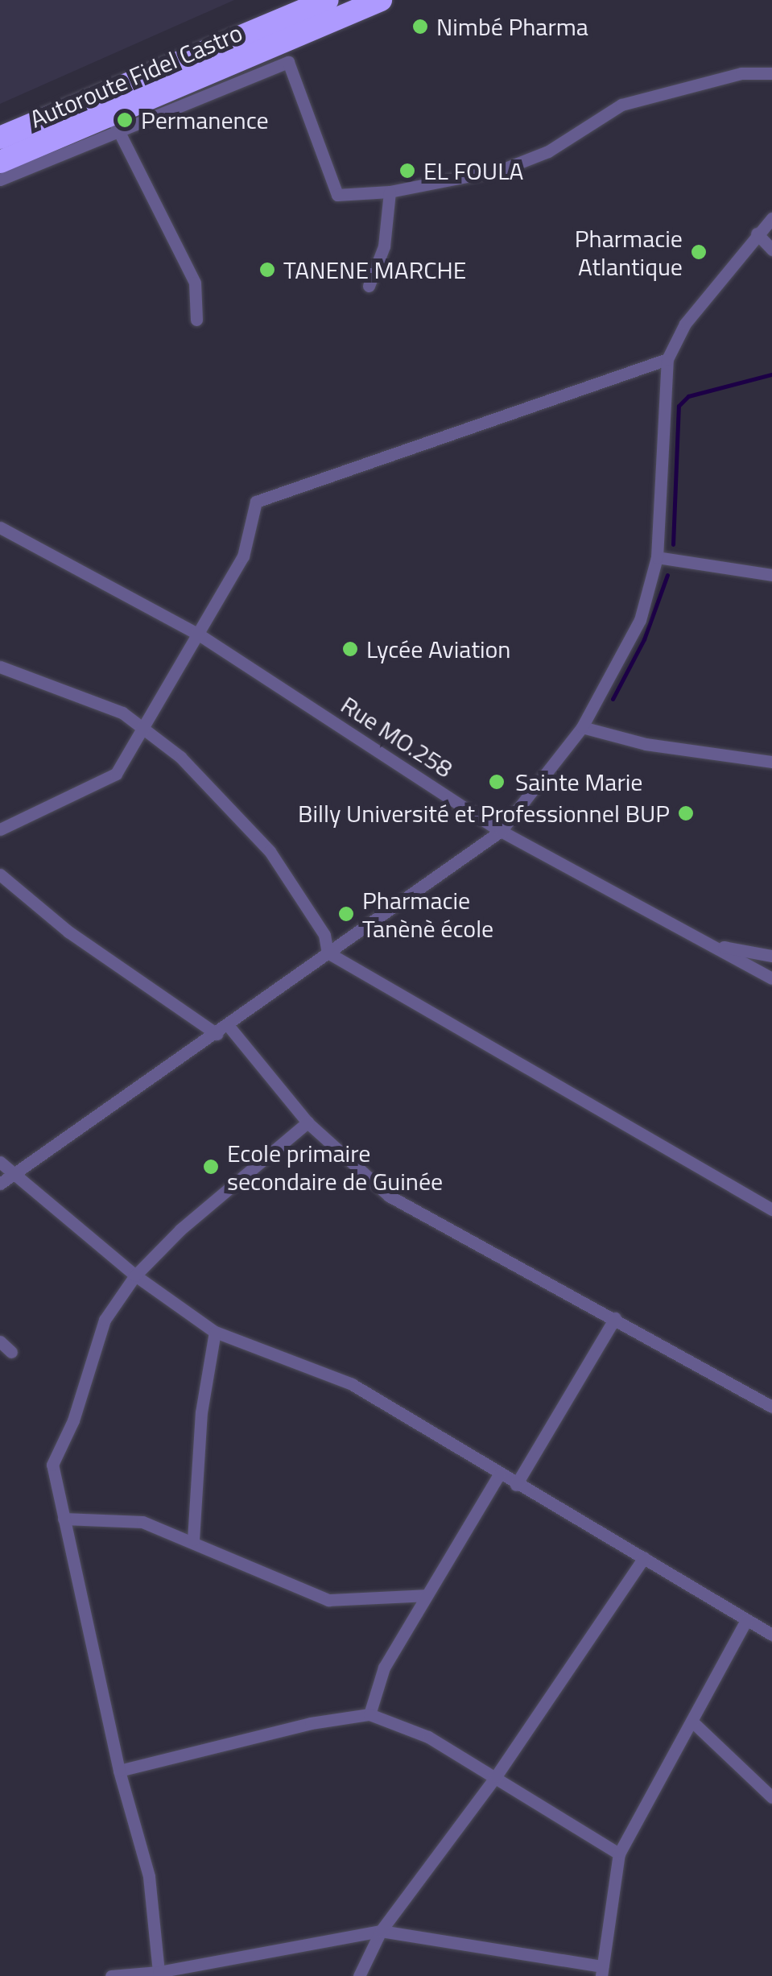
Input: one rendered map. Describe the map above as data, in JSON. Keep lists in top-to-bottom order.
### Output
{
  "streets": {
    "highway": ["Autoroute Fidel Castro"],
    "street": ["Rue MO.258"]
  },
  "places": [
    "Nimbé Pharma",
    "Permanence",
    "EL FOULA",
    "Pharmacie Atlantique",
    "TANENE MARCHE",
    "Lycée Aviation",
    "Sainte Marie",
    "Billy Université et Professionnel BUP",
    "Pharmacie Tanènè école",
    "Ecole primaire secondaire de Guinée"
  ]
}
